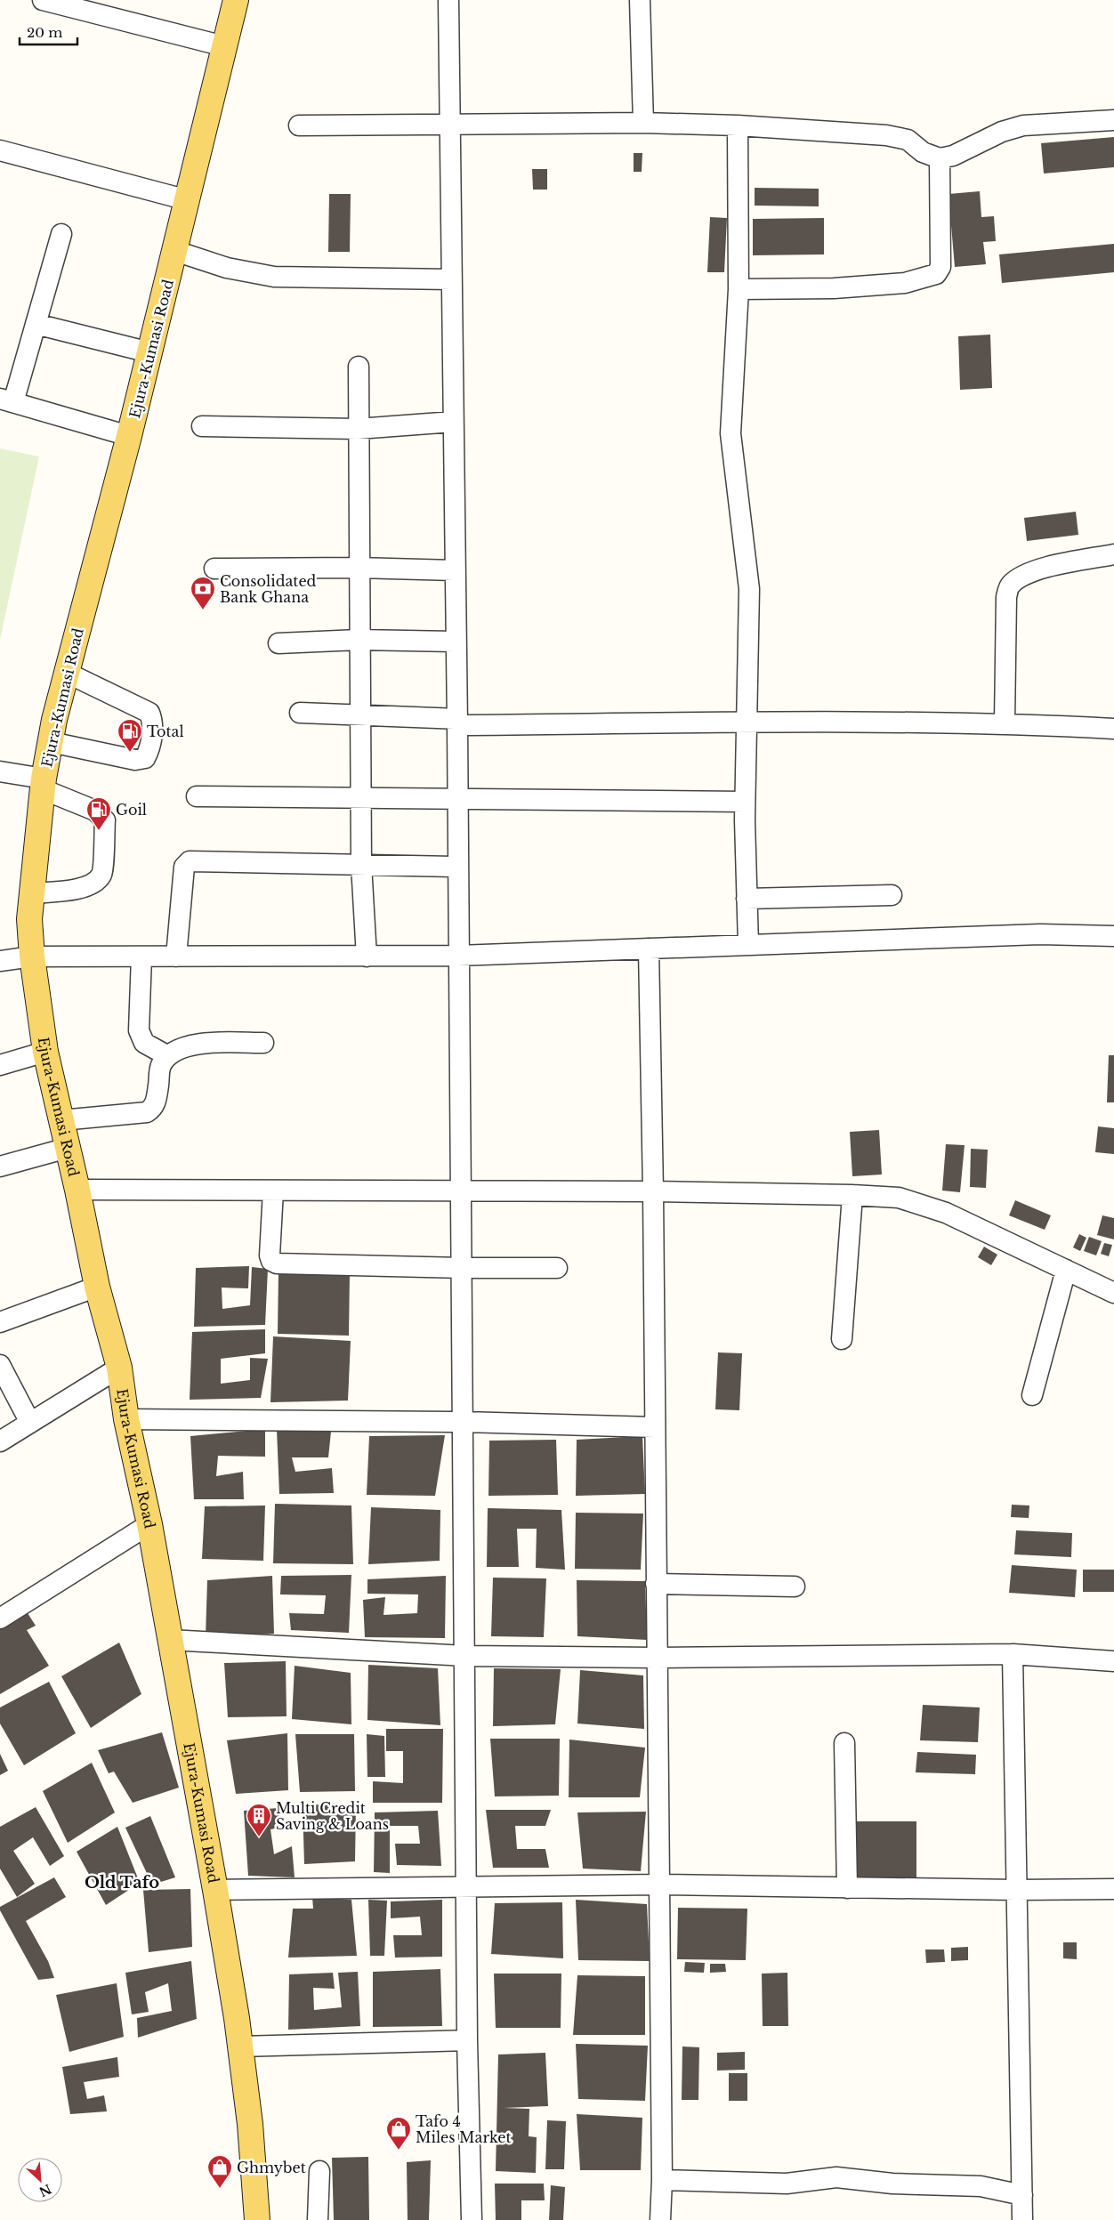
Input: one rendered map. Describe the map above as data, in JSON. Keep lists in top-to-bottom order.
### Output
{
  "streets": {
    "main road": ["Ejura-Kumasi Road"]
  },
  "districts": ["Old Tafo"],
  "places": {
    "bank": ["Consolidated Bank Ghana"],
    "fuel station": ["Total", "Goil"],
    "building": ["Multi Credit Saving & Loans"],
    "shop": ["Tafo 4 Miles Market", "Ghmybet"]
  },
  "scale_bar": "20 m",
  "north": "bottom right"
}
